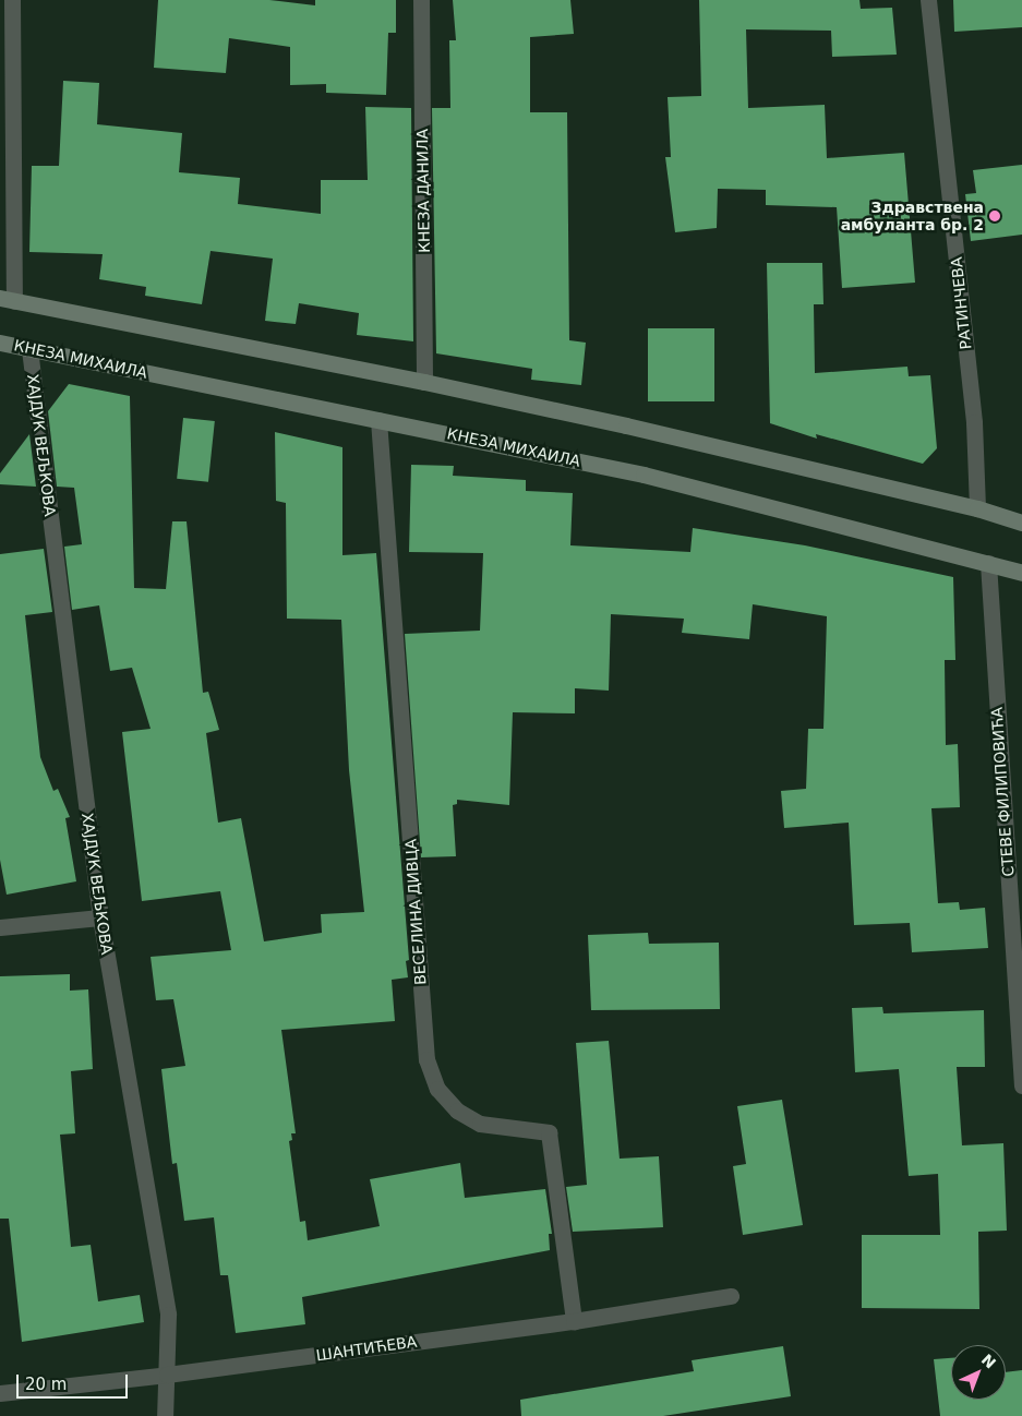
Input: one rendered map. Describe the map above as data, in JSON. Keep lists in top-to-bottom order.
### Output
{
  "streets": {
    "main road": ["КНЕЗА МИХАИЛА"],
    "street": [
      "КНЕЗА ДАНИЛА",
      "РАТИНЧЕВА",
      "ХАЈДУК ВЕЉКОВА",
      "СТЕВЕ ФИЛИПОВИЋА",
      "ВЕСЕЛИНА ДИВЦА",
      "ШАНТИЋЕВА"
    ]
  },
  "crossings": [
    ["КНЕЗА МИХАИЛА", "ХАЈДУК ВЕЉКОВА"],
    ["КНЕЗА МИХАИЛА", "СТЕВЕ ФИЛИПОВИЋА"],
    ["КНЕЗА МИХАИЛА", "ВЕСЕЛИНА ДИВЦА"],
    ["ХАЈДУК ВЕЉКОВА", "ШАНТИЋЕВА"],
    ["ВЕСЕЛИНА ДИВЦА", "ШАНТИЋЕВА"]
  ],
  "places": ["Здравствена амбуланта бр. 2"],
  "scale_bar": "20 m",
  "north": "top right"
}
